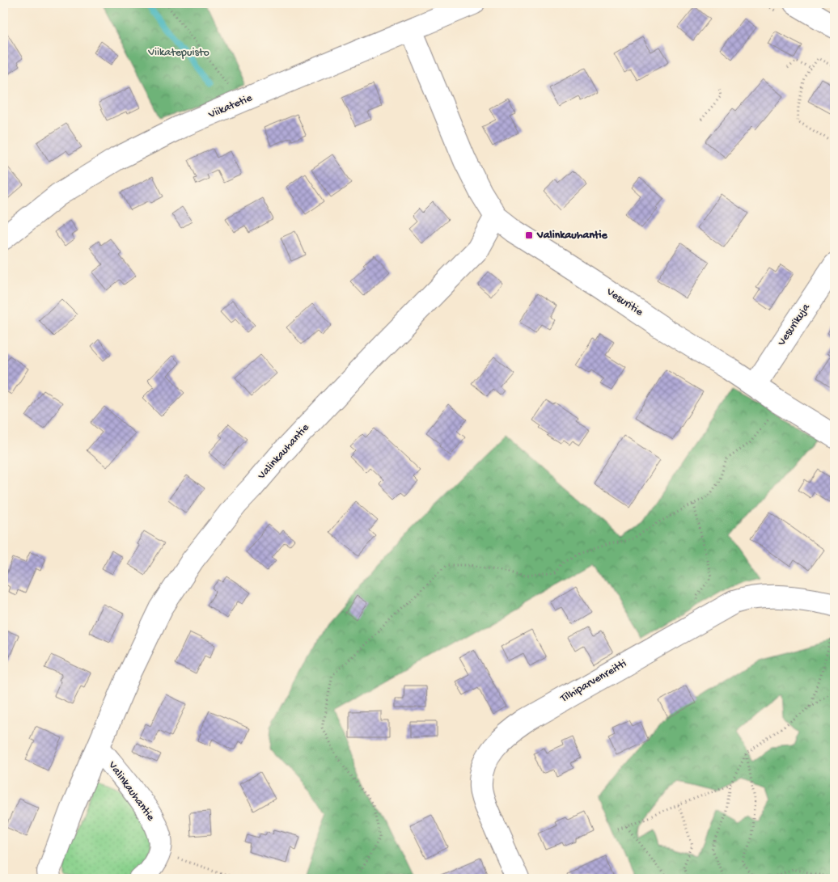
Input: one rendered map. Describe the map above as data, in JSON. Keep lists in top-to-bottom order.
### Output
{
  "streets": {
    "street": [
      "Viikatetie",
      "Vesuritie",
      "Vesurikuja",
      "Valinkauhantie",
      "Tilhiparvenreitti"
    ]
  },
  "crossings": [
    ["Vesuritie", "Vesurikuja"],
    ["Vesuritie", "Valinkauhantie"]
  ],
  "parks": ["Viikatepuisto"],
  "places": {
    "transit": ["Valinkauhantie"]
  }
}
